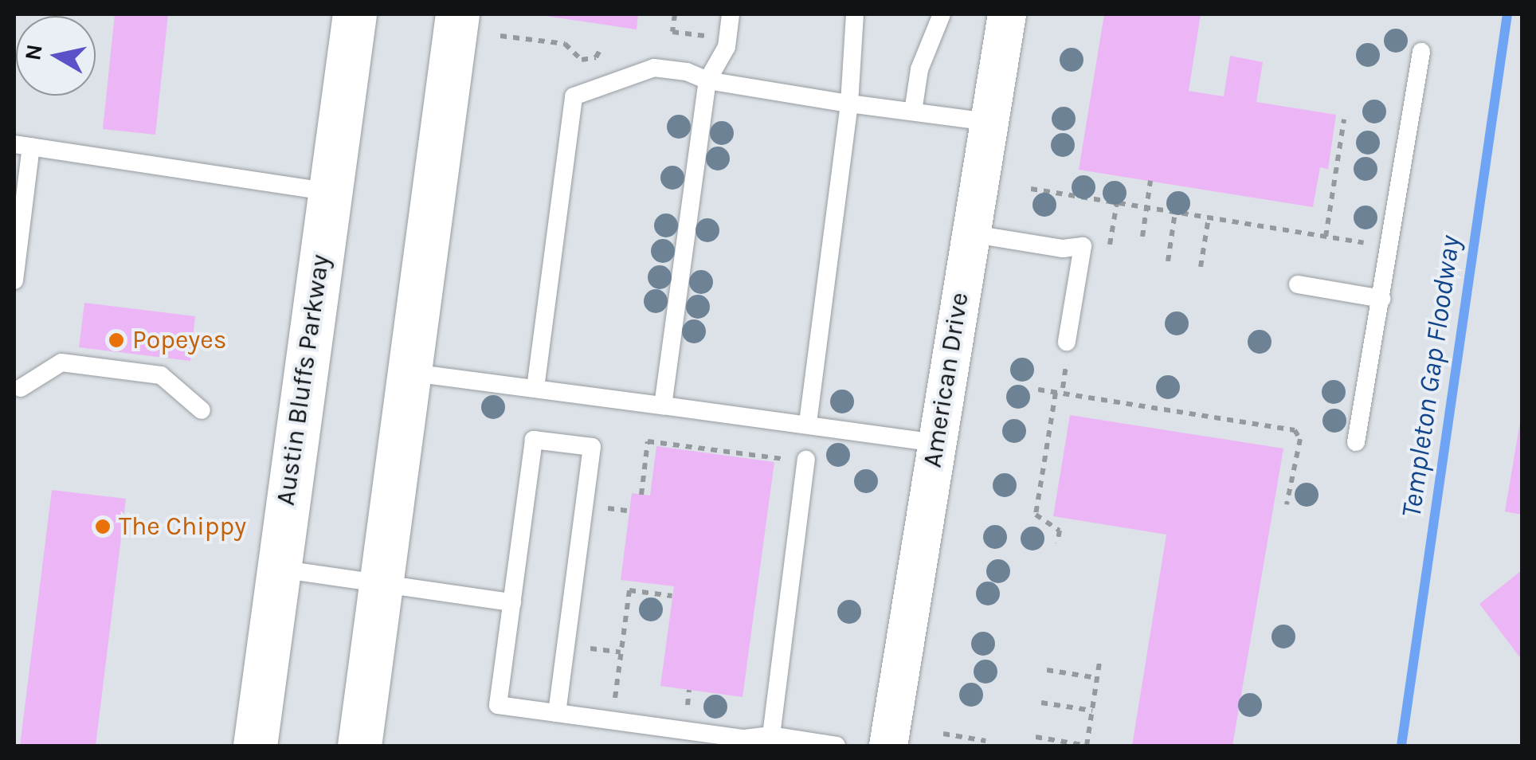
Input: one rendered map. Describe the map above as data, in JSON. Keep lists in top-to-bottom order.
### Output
{
  "streets": {
    "main road": ["Austin Bluffs Parkway"],
    "street": ["American Drive"]
  },
  "water": ["Templeton Gap Floodway"],
  "places": ["Popeyes", "The Chippy"],
  "north": "left"
}
